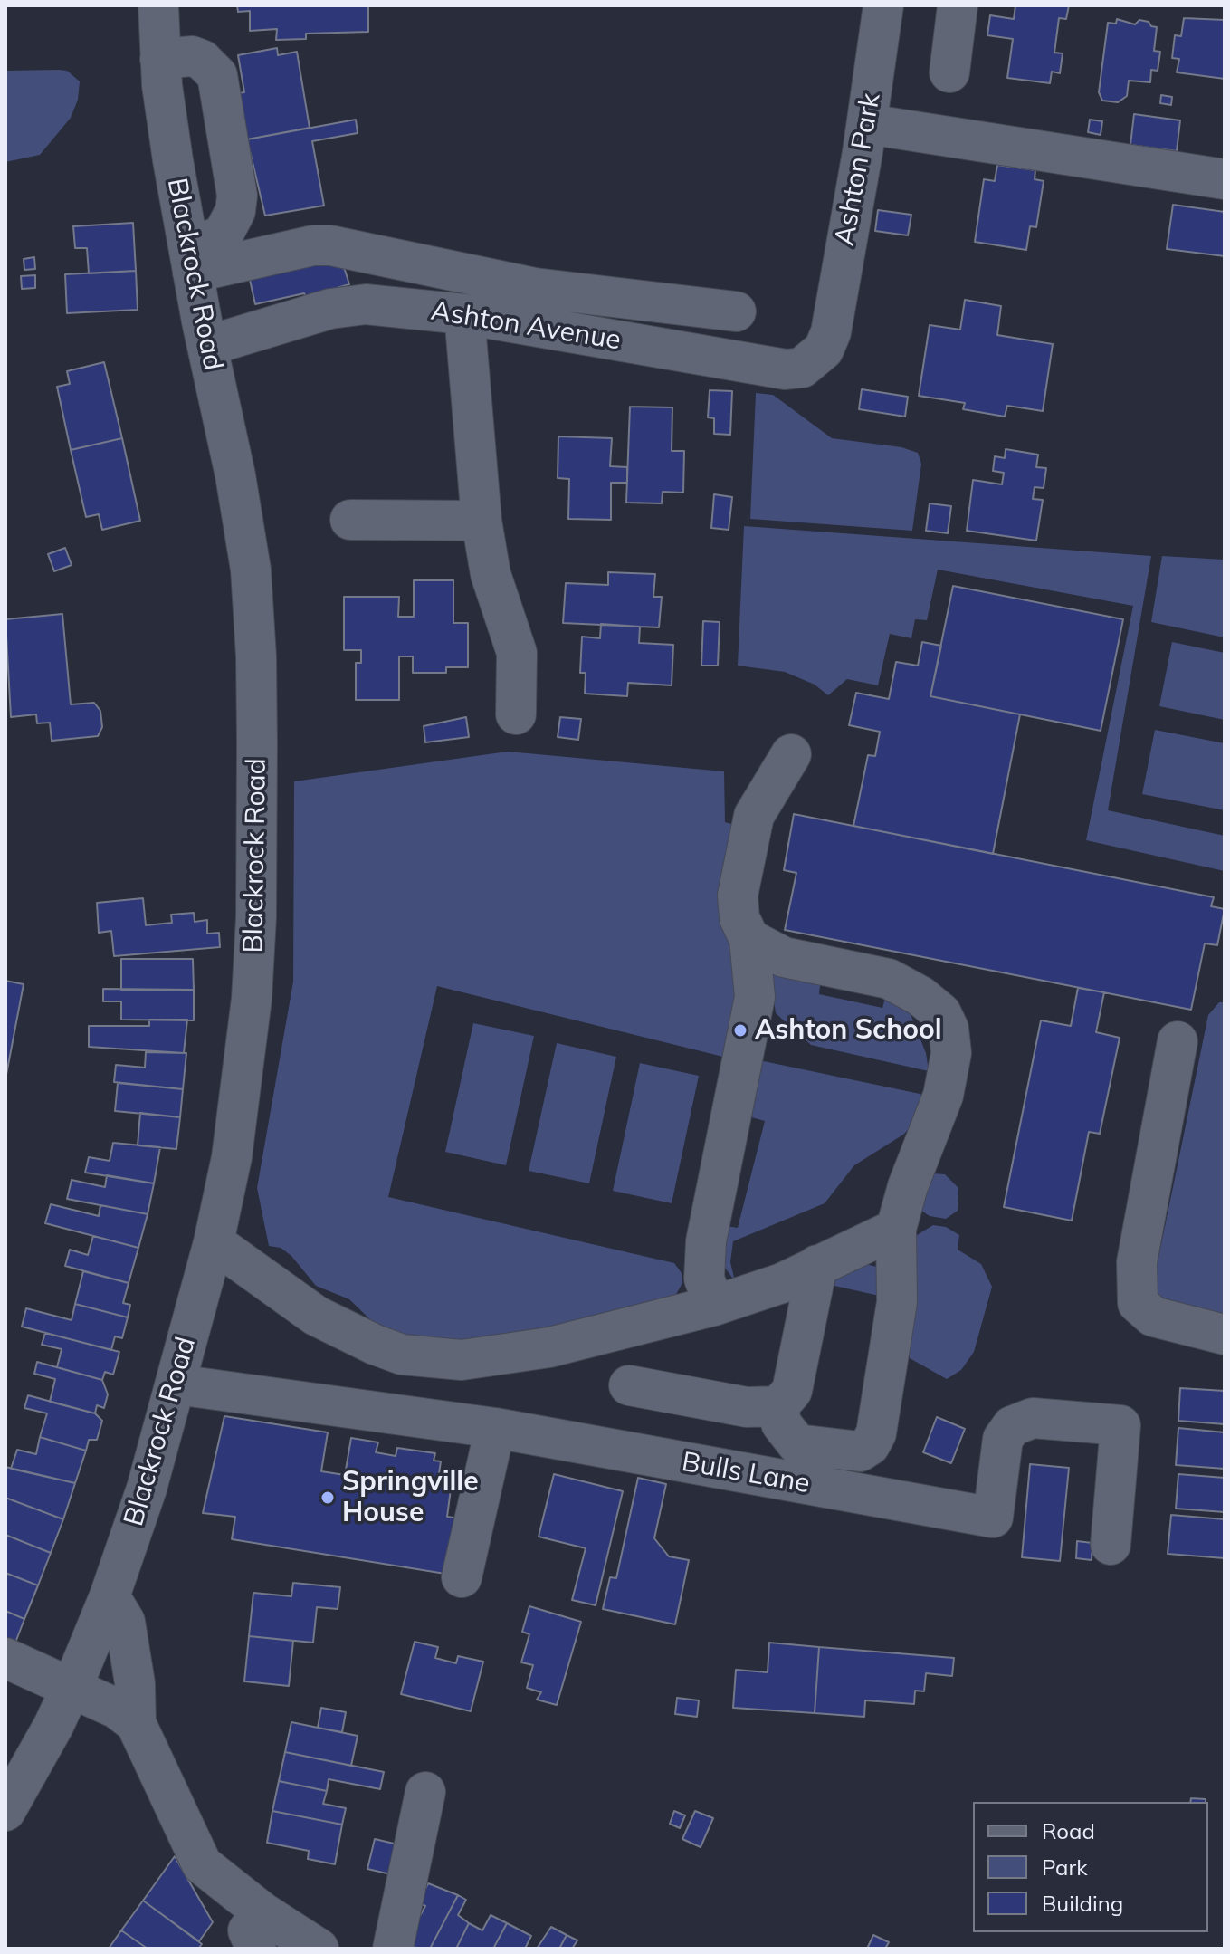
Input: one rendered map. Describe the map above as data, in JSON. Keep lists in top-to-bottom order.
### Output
{
  "streets": {
    "street": [
      "Ashton Park",
      "Blackrock Road",
      "Ashton Avenue",
      "Bulls Lane"
    ]
  },
  "crossings": [
    ["Ashton Park", "Ashton Avenue"],
    ["Blackrock Road", "Ashton Avenue"],
    ["Blackrock Road", "Bulls Lane"]
  ],
  "places": ["Ashton School", "Springville House"],
  "legend": ["Road", "Park", "Building"]
}
